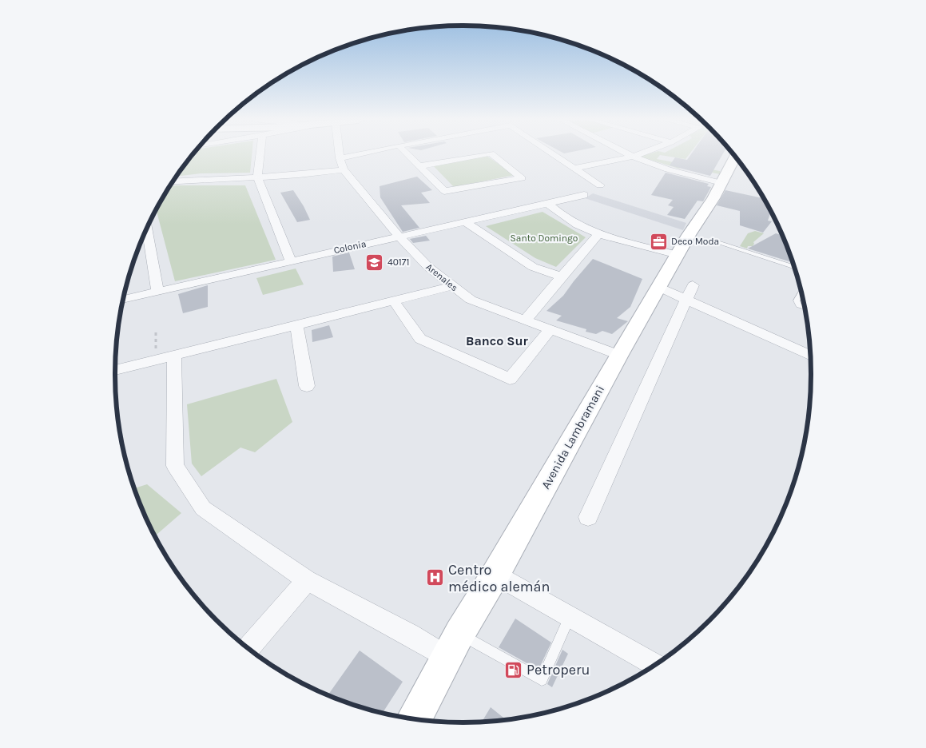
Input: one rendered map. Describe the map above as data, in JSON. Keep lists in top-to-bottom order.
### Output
{
  "streets": {
    "main road": ["Avenida Lambramani"],
    "street": ["Colonia", "Arenales"]
  },
  "crossings": [
    ["Colonia", "Arenales"],
    ["Arenales", "Avenida Lambramani"]
  ],
  "districts": ["Banco Sur"],
  "parks": ["Santo Domingo"],
  "places": {
    "office": ["Deco Moda"],
    "school or university": ["40171"],
    "hospital": ["Centro médico alemán"],
    "fuel station": ["Petroperu"]
  }
}
